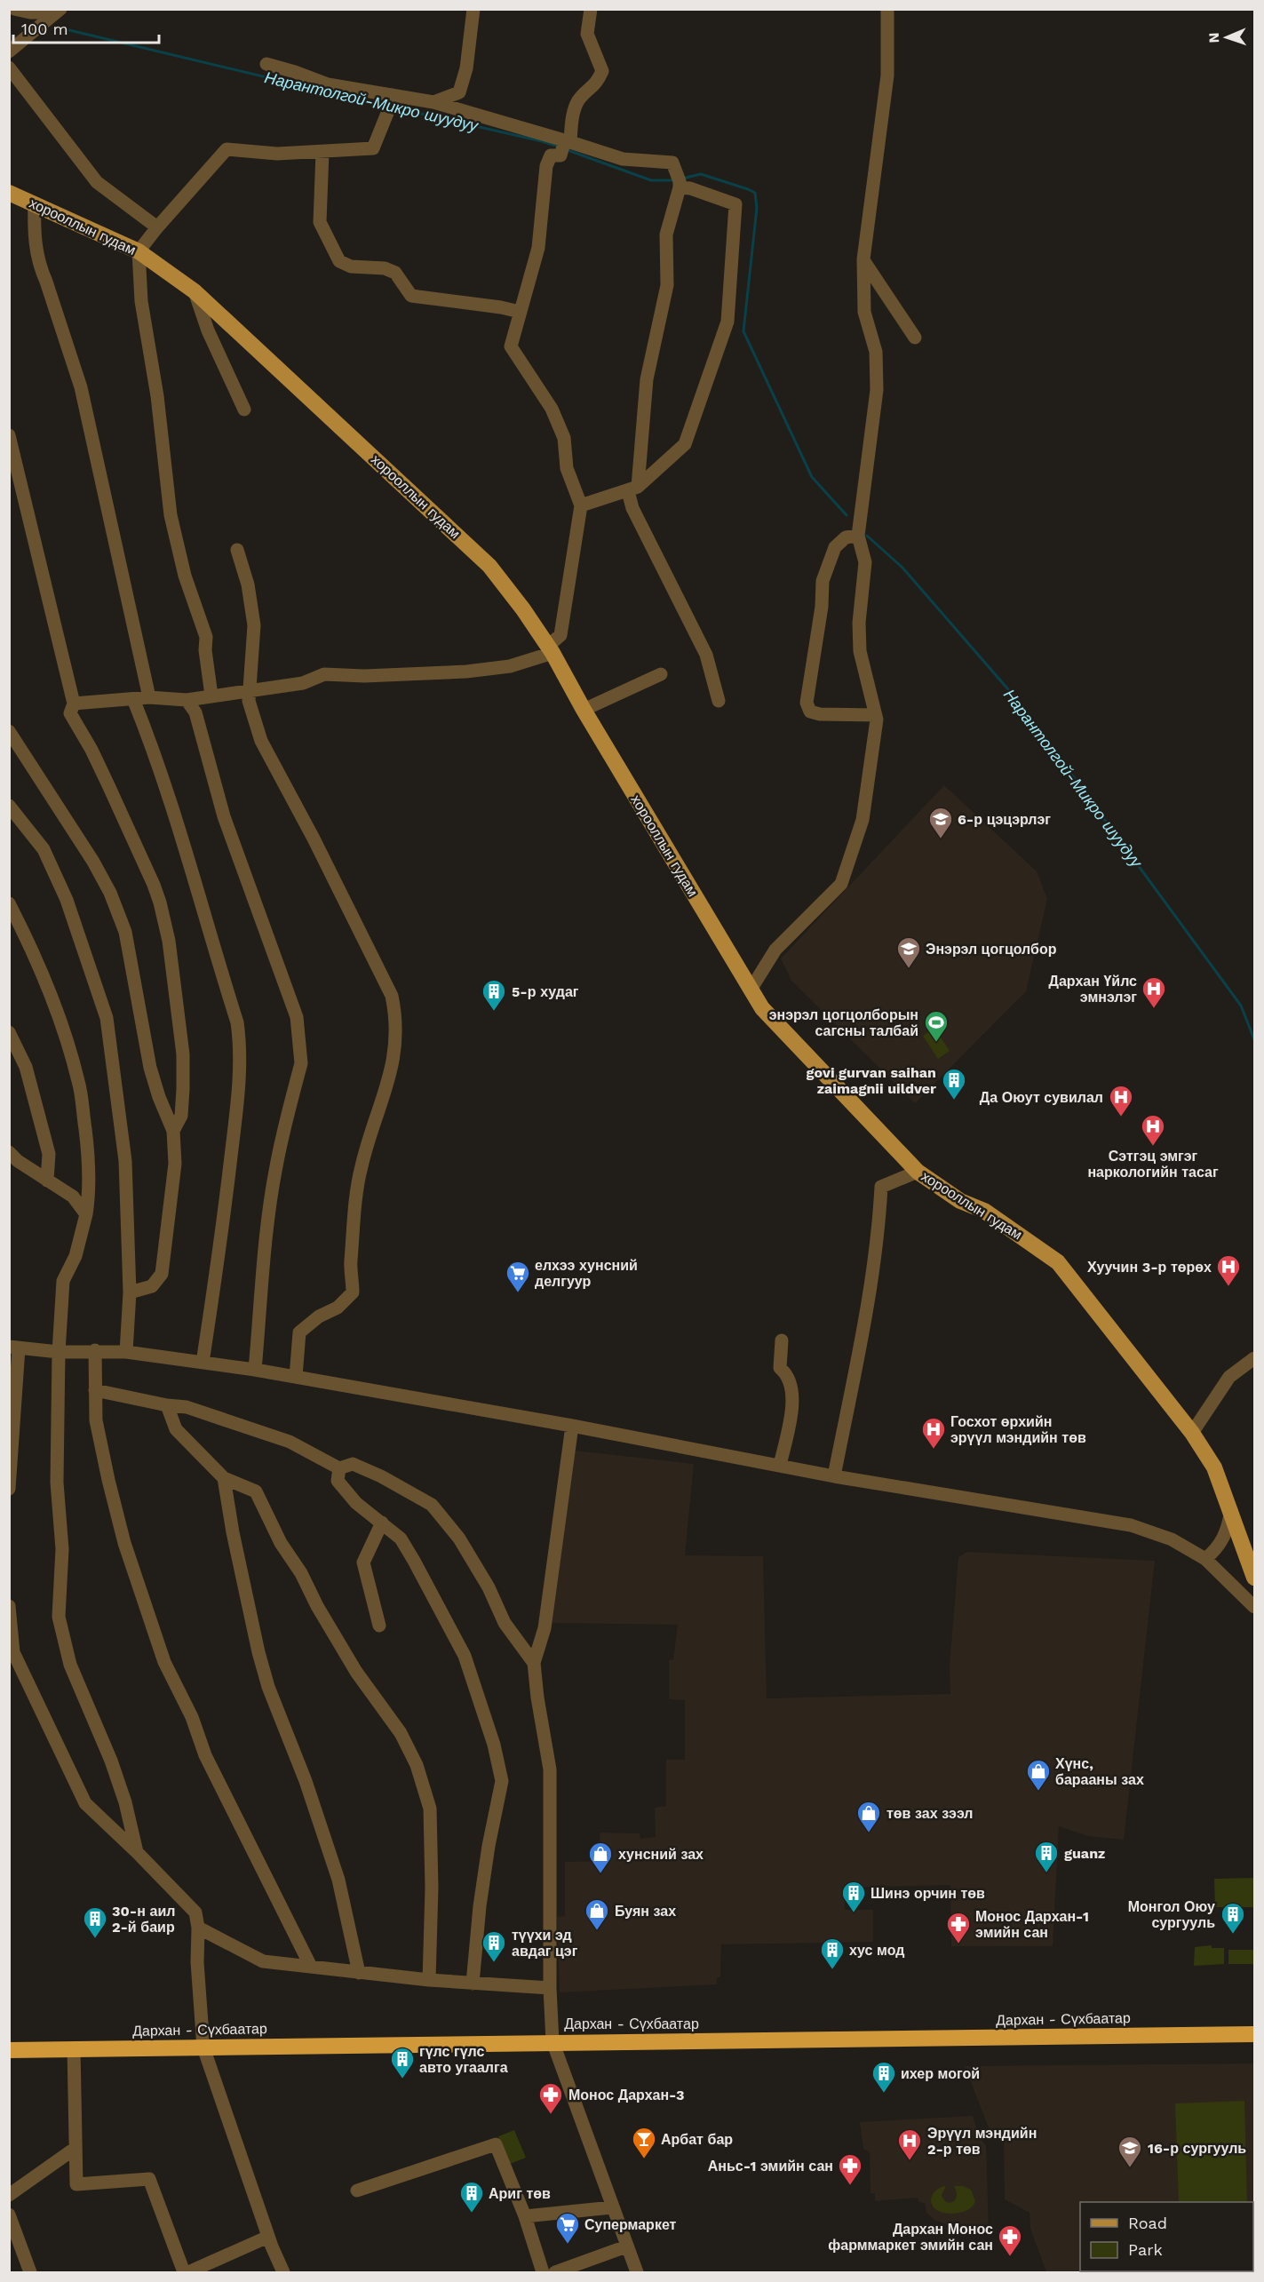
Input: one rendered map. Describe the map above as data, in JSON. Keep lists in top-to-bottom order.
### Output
{
  "streets": {
    "highway": ["Дархан - Сүхбаатар"],
    "main road": ["хорооллын гудам"]
  },
  "water": ["Нарантолгой-Микро шуудуу"],
  "places": {
    "school or university": ["6-р цэцэрлэг", "Энэрэл цогцолбор", "16-р сургууль"],
    "hospital": [
      "Дархан Үйлс эмнэлэг",
      "Да Оюут сувилал",
      "Сэтгэц эмгэг наркологийн тасаг",
      "Хуучин 3-р төрөх",
      "Госхот өрхийн эрүүл мэндийн төв",
      "Эрүүл мэндийн 2-р төв"
    ],
    "building": [
      "5-р худаг",
      "govi gurvan saihan zaimagnii uildver",
      "guanz",
      "Шинэ орчин төв",
      "Монгол Оюу сургууль",
      "30-н аил 2-й баир",
      "түүхи эд авдаг цэг",
      "хус мод",
      "гүлс гүлс авто угаалга",
      "ихер могой",
      "Ариг төв"
    ],
    "sports": ["энэрэл цогцолборын сагсны талбай"],
    "supermarket": ["елхээ хунсний делгуур", "Супермаркет"],
    "shop": [
      "Хүнс, барааны зах",
      "төв зах зээл",
      "хунсний зах",
      "Буян зах"
    ],
    "pharmacy": [
      "Монос Дархан-1 эмийн сан",
      "Монос Дархан-3",
      "Аньс-1 эмийн сан",
      "Дархан Монос фарммаркет эмийн сан"
    ],
    "bar": ["Арбат бар"]
  },
  "legend": ["Road", "Park"],
  "scale_bar": "100 m",
  "north": "left"
}
